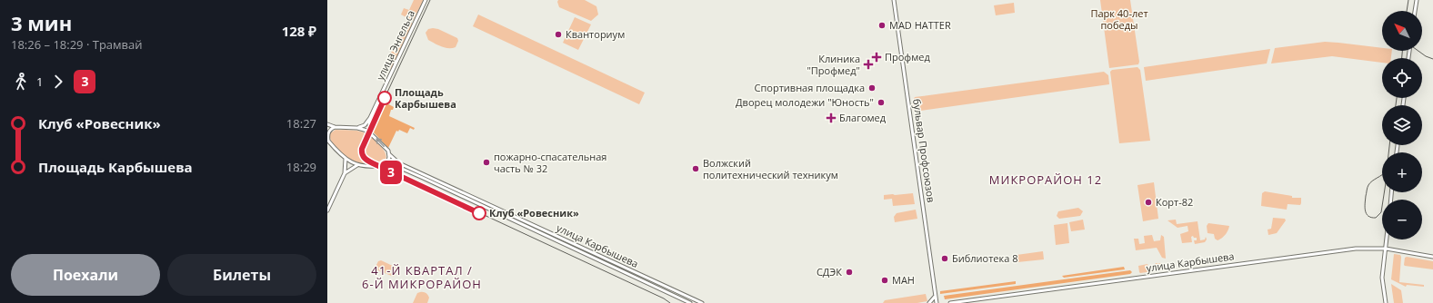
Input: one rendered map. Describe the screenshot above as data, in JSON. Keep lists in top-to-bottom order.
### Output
{
  "streets": {
    "street": ["улица Энгельса", "бульвар Профсоюзов", "улица Карбышева"]
  },
  "crossings": [
    ["улица Энгельса", "улица Карбышева"]
  ],
  "districts": ["МИКРОРАЙОН 12", "41-Й КВАРТАЛ / 6-Й МИКРОРАЙОН"],
  "parks": ["Парк 40-лет победы"],
  "places": {
    "other": [
      "MAD HATTER",
      "Кванториум",
      "Спортивная площадка",
      "Площадь Карбышева",
      "Дворец молодежи \"Юность\"",
      "пожарно-спасательная часть № 32",
      "Волжский политехнический техникум",
      "Корт-82",
      "Клуб «Ровесник»",
      "Библиотека 8",
      "СДЭК",
      "МАН"
    ],
    "health": ["Профмед", "Клиника \"Профмед\"", "Благомед"]
  },
  "lines": ["tram line 3"],
  "north": "top left",
  "page": {
    "heading": ["3 мин", "18:26 – 18:29 · Трамвай", "128 ₽"],
    "on_map": "3",
    "map_buttons": ["+", "−"],
    "legs": ["1", "3"],
    "list": [
      {
        "name": "Клуб «Ровесник»",
        "value": "18:27"
      },
      {
        "name": "Площадь Карбышева",
        "value": "18:29"
      }
    ],
    "buttons": ["Поехали", "Билеты"]
  }
}
